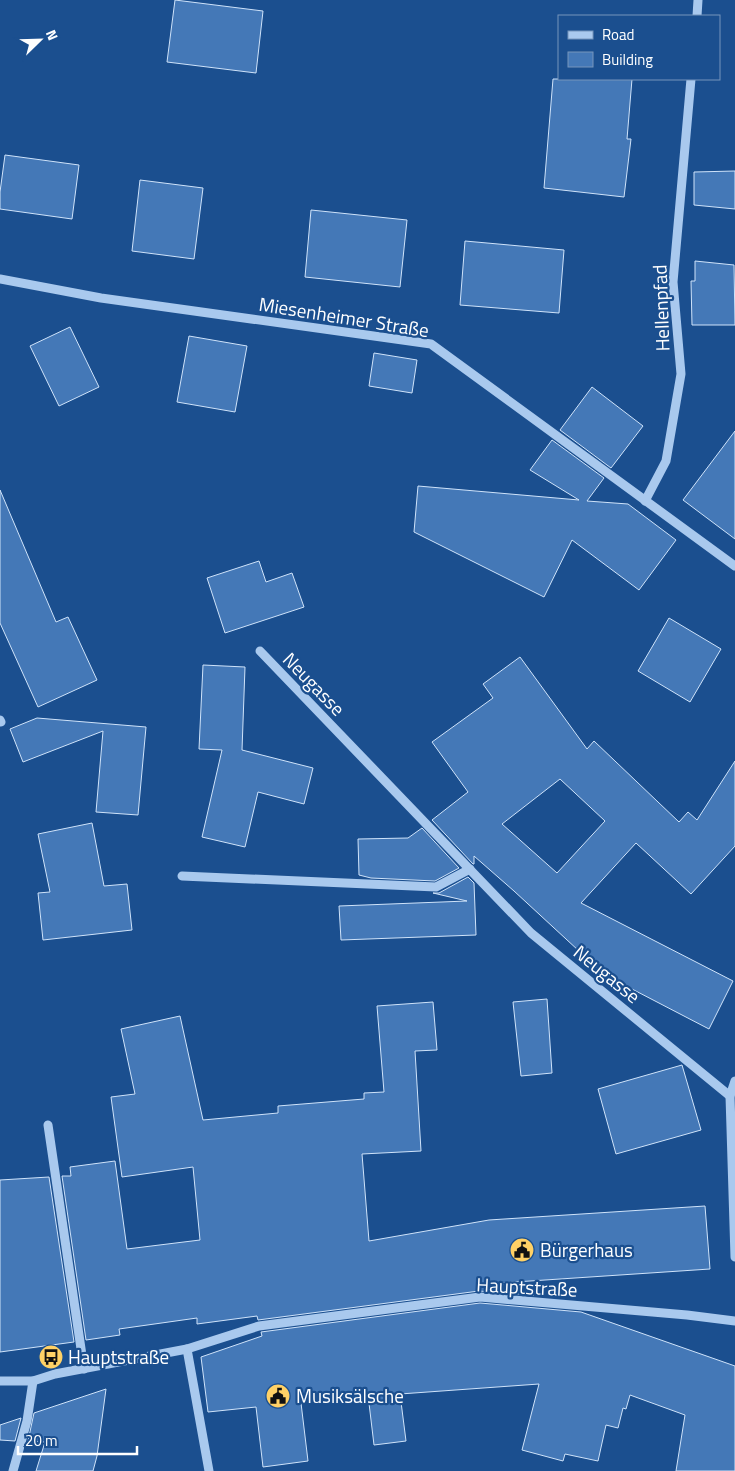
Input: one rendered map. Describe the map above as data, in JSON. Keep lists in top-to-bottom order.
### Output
{
  "streets": {
    "street": [
      "Hellenpfad",
      "Miesenheimer Straße",
      "Neugasse",
      "Hauptstraße"
    ]
  },
  "crossings": [
    ["Hellenpfad", "Miesenheimer Straße"]
  ],
  "places": {
    "public building": ["Bürgerhaus", "Musiksälsche"],
    "bus stop": ["Hauptstraße"]
  },
  "legend": ["Road", "Building"],
  "scale_bar": "20 m",
  "north": "top right"
}
